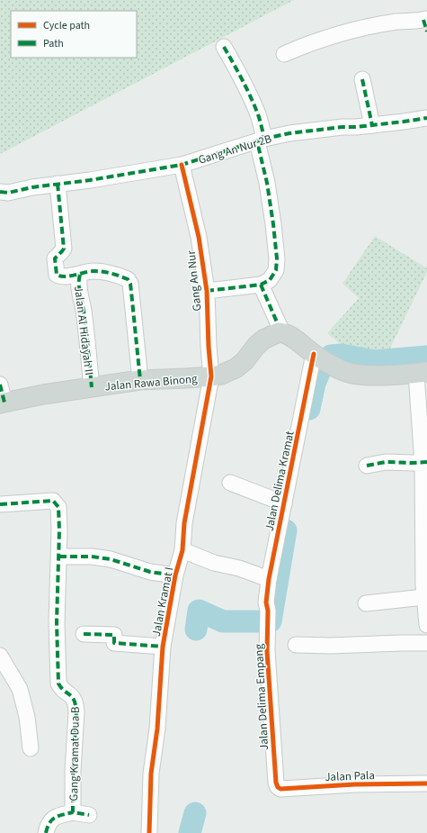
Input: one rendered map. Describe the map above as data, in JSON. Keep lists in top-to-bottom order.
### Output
{
  "streets": {
    "main road": ["Jalan Rawa Binong"],
    "street": [
      "Gang An Nur 2B",
      "Gang An Nur",
      "Jalan Al Hidayah II",
      "Jalan Delima Kramat",
      "Jalan Kramat I",
      "Jalan Delima Empang",
      "Gang Kramat Dua B",
      "Jalan Pala"
    ]
  },
  "crossings": [
    ["Gang An Nur 2B", "Gang An Nur"],
    ["Gang An Nur", "Jalan Rawa Binong"],
    ["Gang An Nur", "Jalan Kramat I"],
    ["Jalan Al Hidayah II", "Jalan Rawa Binong"],
    ["Jalan Rawa Binong", "Jalan Kramat I"],
    ["Jalan Delima Kramat", "Jalan Delima Empang"],
    ["Jalan Delima Empang", "Jalan Pala"]
  ],
  "legend": ["Cycle path", "Path"]
}
